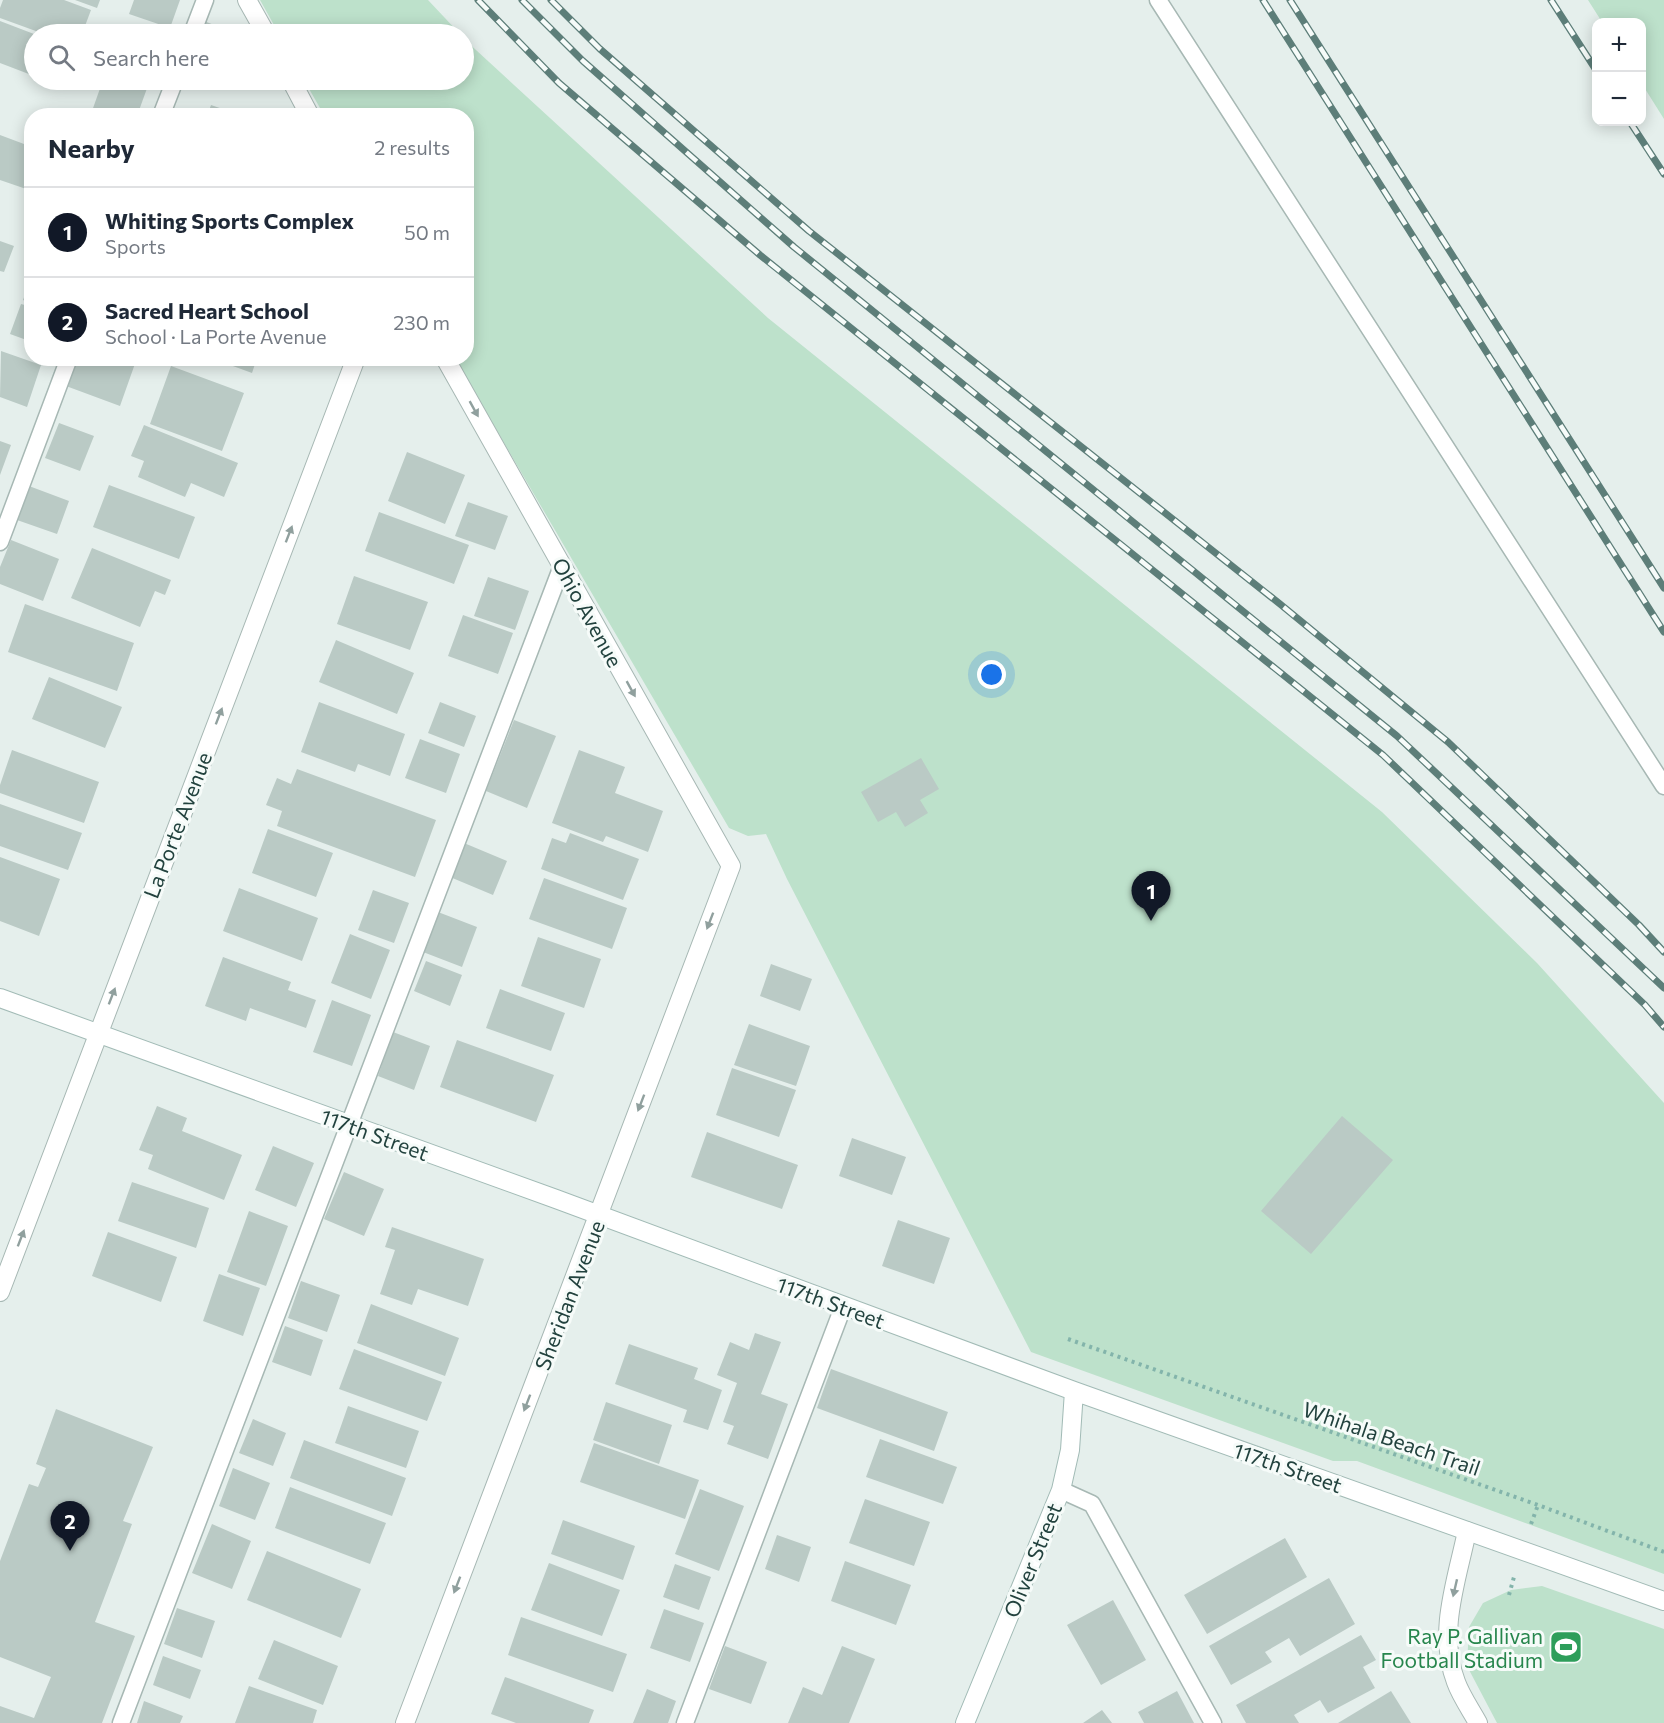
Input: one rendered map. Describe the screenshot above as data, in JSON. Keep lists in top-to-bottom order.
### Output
{
  "streets": {
    "street": [
      "Ohio Avenue",
      "La Porte Avenue",
      "117th Street",
      "Sheridan Avenue",
      "Oliver Street"
    ],
    "path": ["Whihala Beach Trail"]
  },
  "crossings": [
    ["Ohio Avenue", "Sheridan Avenue"],
    ["La Porte Avenue", "117th Street"],
    ["117th Street", "Sheridan Avenue"],
    ["117th Street", "Oliver Street"]
  ],
  "one_way": ["Ohio Avenue", "La Porte Avenue", "Sheridan Avenue"],
  "places": {
    "sports": ["Ray P. Gallivan Football Stadium"]
  },
  "page": {
    "map_buttons": ["+", "−"],
    "search": "Search here",
    "heading": ["Nearby", "2 results"],
    "list": [
      {
        "mark": "1",
        "name": "Whiting Sports Complex",
        "note": "Sports",
        "value": "50 m"
      },
      {
        "mark": "2",
        "name": "Sacred Heart School",
        "note": "School · La Porte Avenue",
        "value": "230 m"
      }
    ],
    "pins": ["1", "2"]
  }
}
